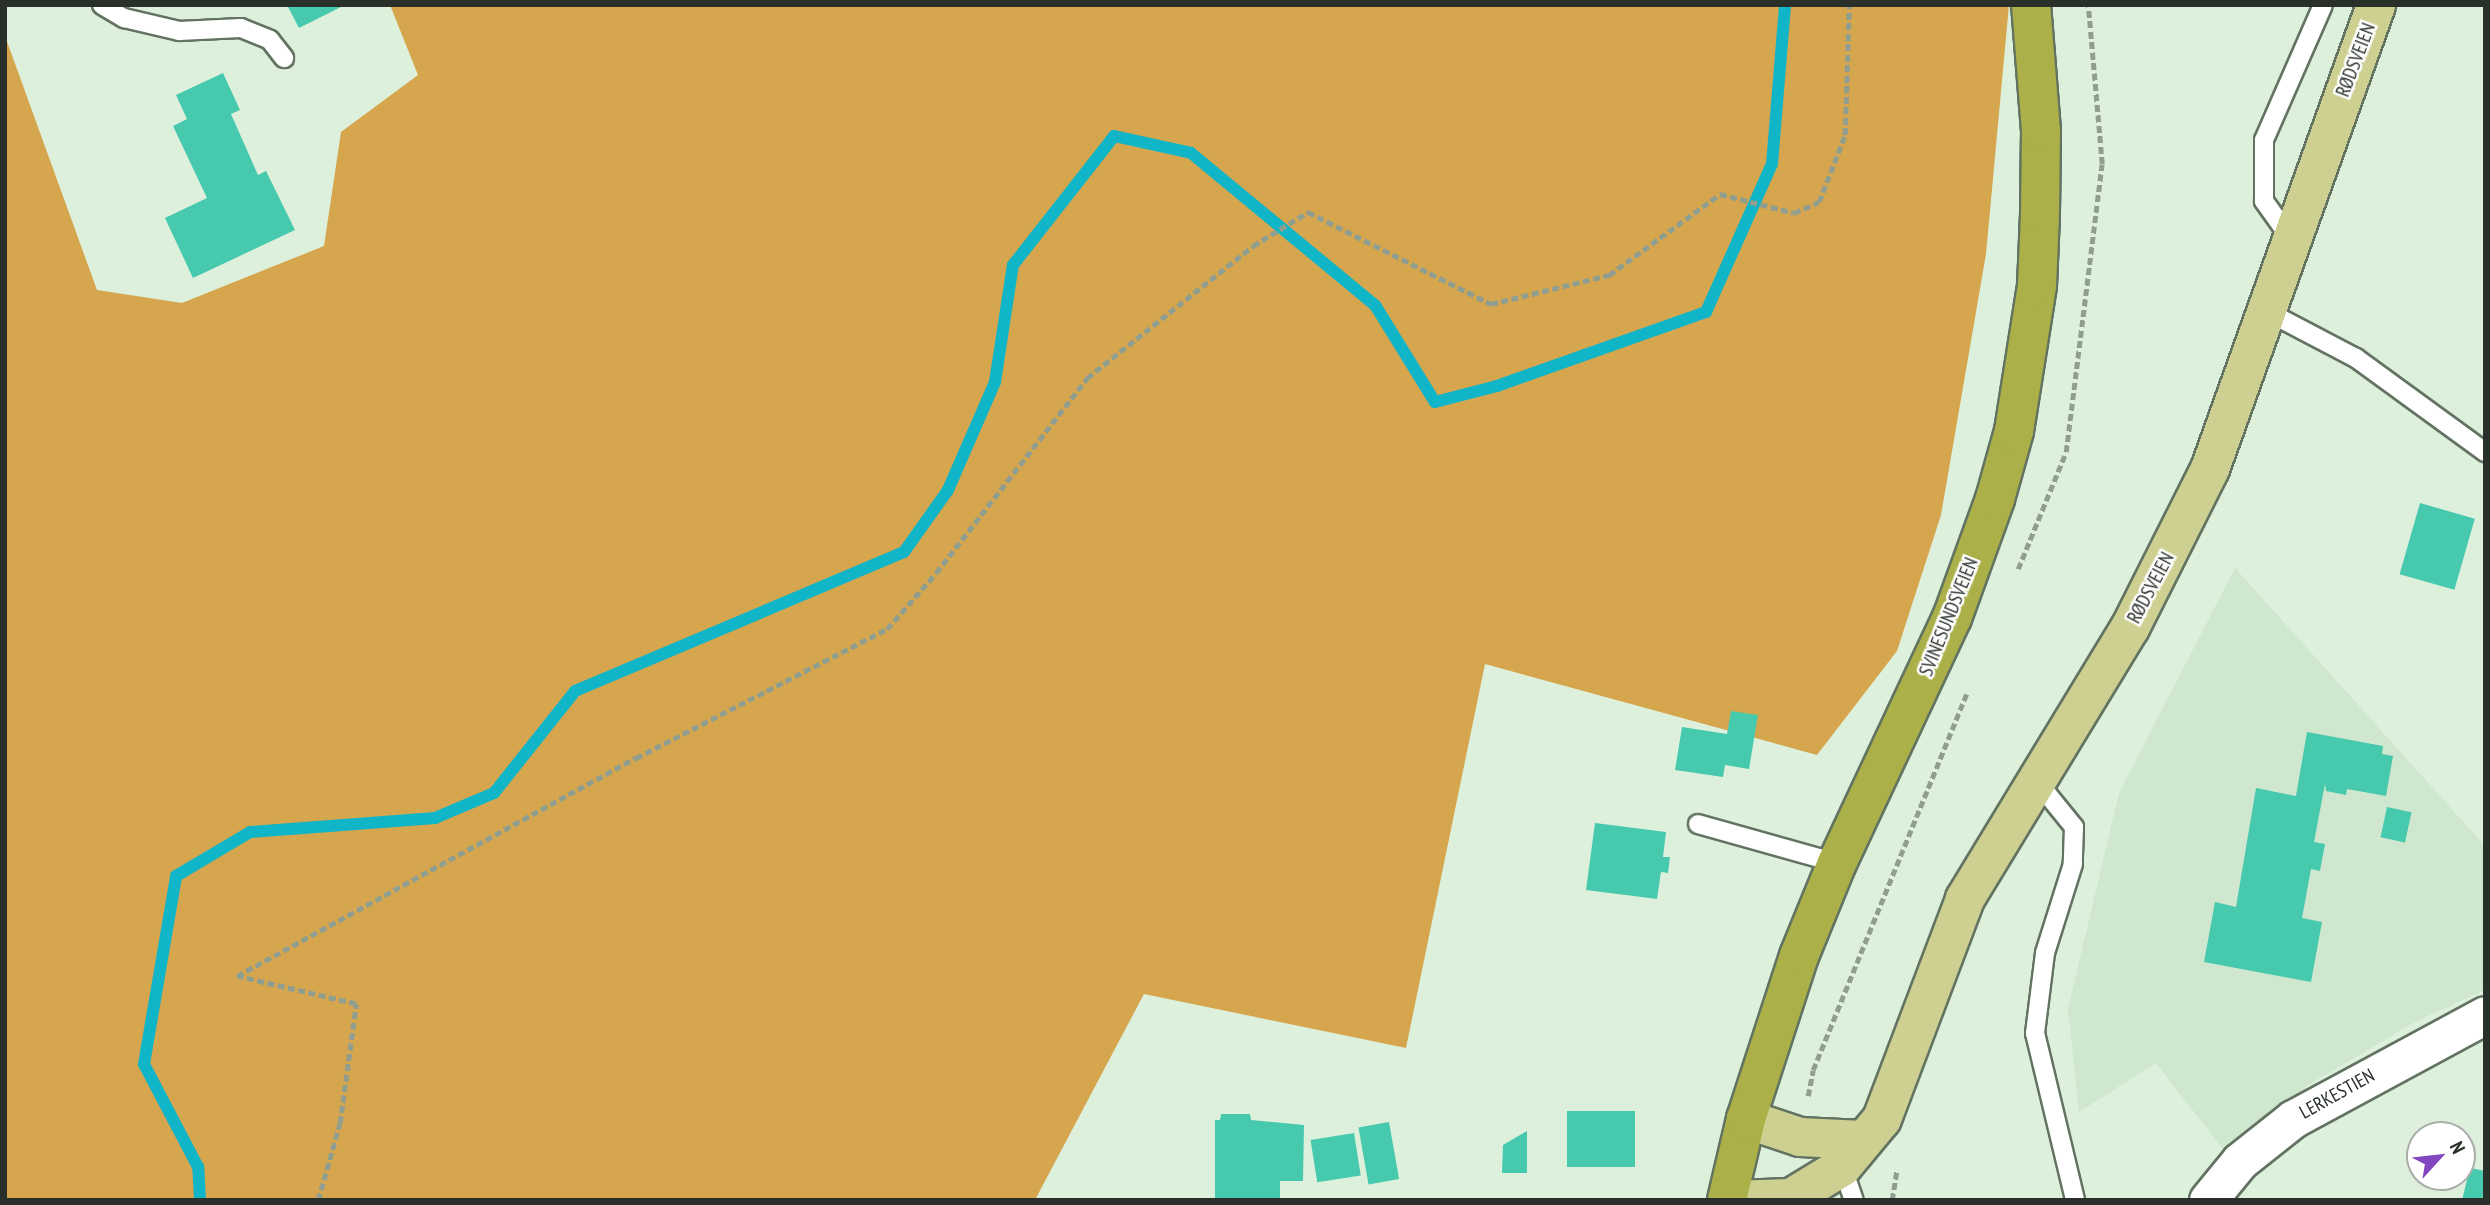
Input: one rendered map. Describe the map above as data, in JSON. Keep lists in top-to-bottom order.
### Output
{
  "streets": {
    "highway": ["SVINESUNDSVEIEN"],
    "main road": ["RØDSVEIEN"],
    "street": ["LERKESTIEN"]
  },
  "north": "top right"
}
